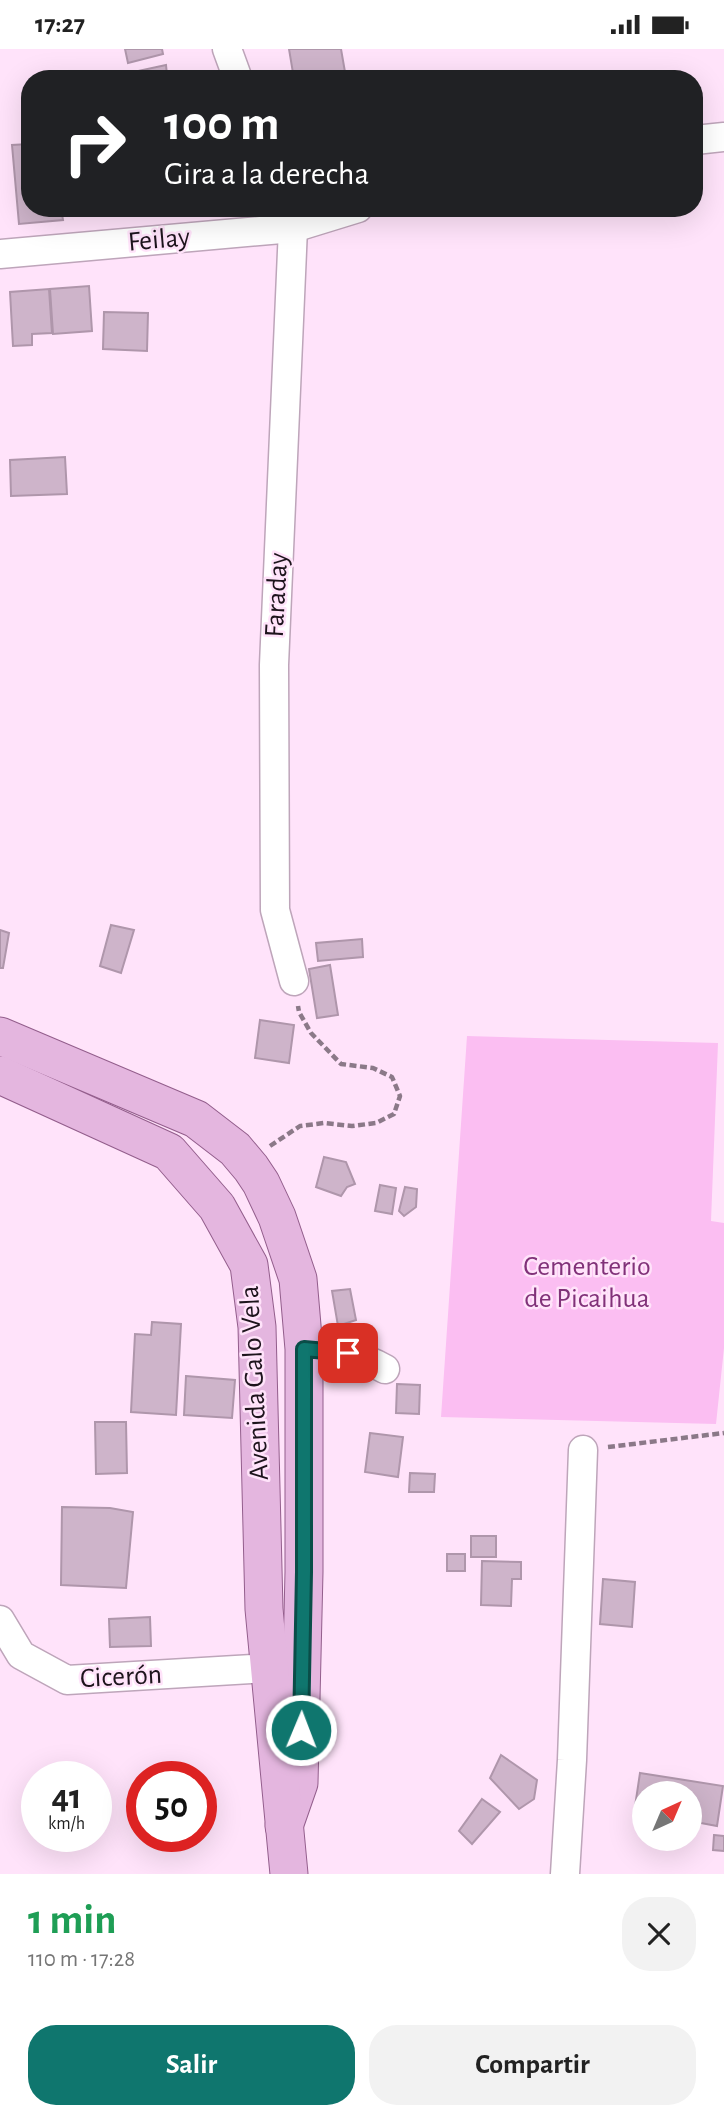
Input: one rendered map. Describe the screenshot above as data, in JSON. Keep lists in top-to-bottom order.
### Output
{
  "streets": {
    "main road": ["Avenida Galo Vela"],
    "street": ["Feilay", "Faraday", "Cicerón"]
  },
  "crossings": [
    ["Feilay", "Faraday"],
    ["Avenida Galo Vela", "Cicerón"]
  ],
  "parks": ["Cementerio de Picaihua"],
  "north": "top right",
  "page": {
    "status": "17:27",
    "turn": ["100 m", "Gira a la derecha"],
    "speed": "41 km/h",
    "limit": "50",
    "heading": ["1 min", "110 m · 17:28"],
    "buttons": ["Salir", "Compartir"]
  }
}
